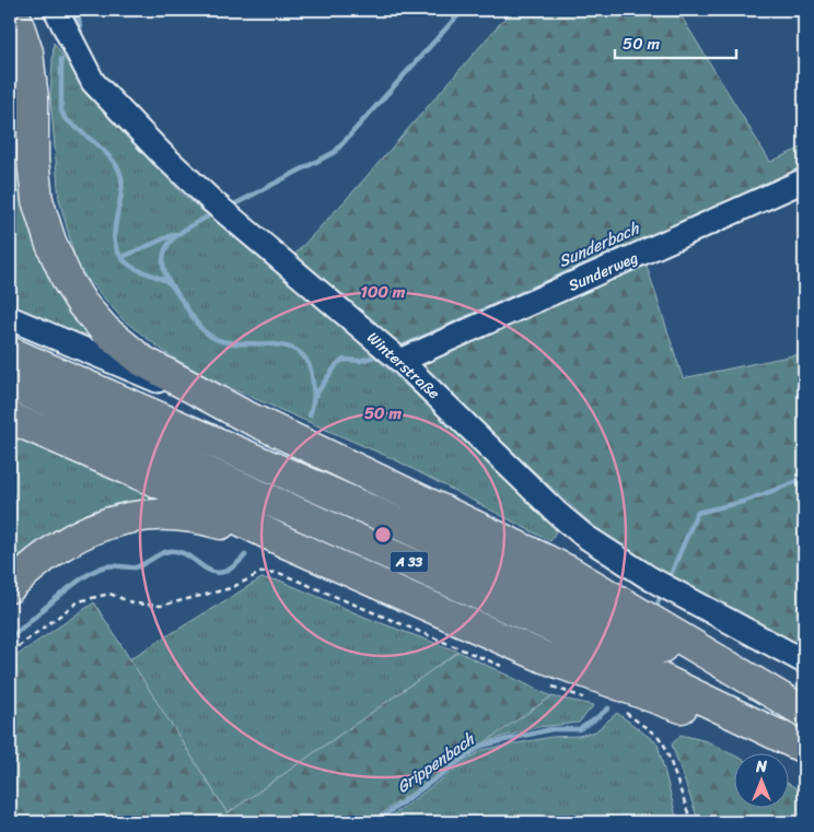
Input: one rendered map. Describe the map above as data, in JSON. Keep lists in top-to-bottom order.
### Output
{
  "streets": {
    "highway": ["A 33"],
    "street": ["Sunderweg", "Winterstraße"]
  },
  "crossings": [
    ["Sunderweg", "Winterstraße"]
  ],
  "water": ["Sunderbach", "Grippenbach"],
  "scale_bar": "50 m",
  "north": "top",
  "rings": ["100 m", "50 m"]
}
